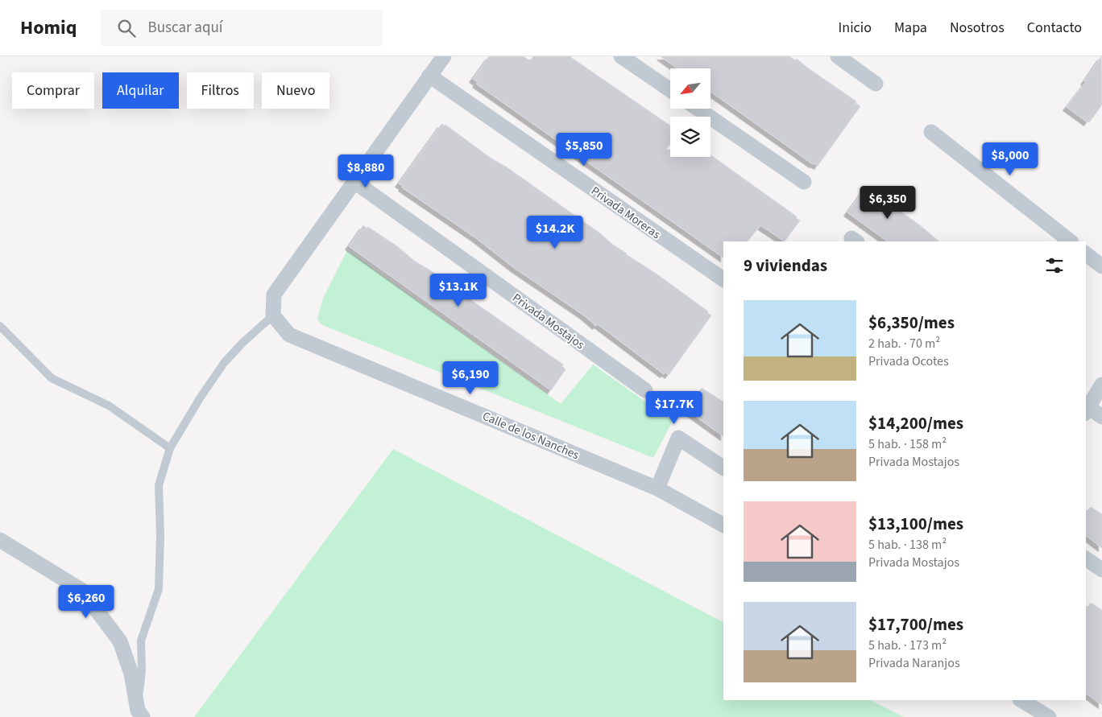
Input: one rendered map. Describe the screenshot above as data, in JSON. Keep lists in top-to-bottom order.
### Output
{
  "streets": {
    "street": ["Privada Moreras", "Privada Mostajos", "Calle de los Nanches"]
  },
  "north": "bottom left",
  "page": {
    "header": "Homiq",
    "search": "Buscar aquí",
    "nav": [
      "Inicio",
      "Mapa",
      "Nosotros",
      "Contacto"
    ],
    "chip": [
      "Comprar",
      "Alquilar",
      "Filtros",
      "Nuevo"
    ],
    "price": [
      "$5,850",
      "$8,000",
      "$8,880",
      "$6,350",
      "$14.2K",
      "$13.1K",
      "$6,190",
      "$17.7K",
      "$6,260"
    ],
    "heading": "9 viviendas",
    "list": [
      {
        "name": "$6,350/mes",
        "note": "2 hab. · 70 m² · Privada Ocotes"
      },
      {
        "name": "$14,200/mes",
        "note": "5 hab. · 158 m² · Privada Mostajos"
      },
      {
        "name": "$13,100/mes",
        "note": "5 hab. · 138 m² · Privada Mostajos"
      },
      {
        "name": "$17,700/mes",
        "note": "5 hab. · 173 m² · Privada Naranjos"
      }
    ]
  }
}
